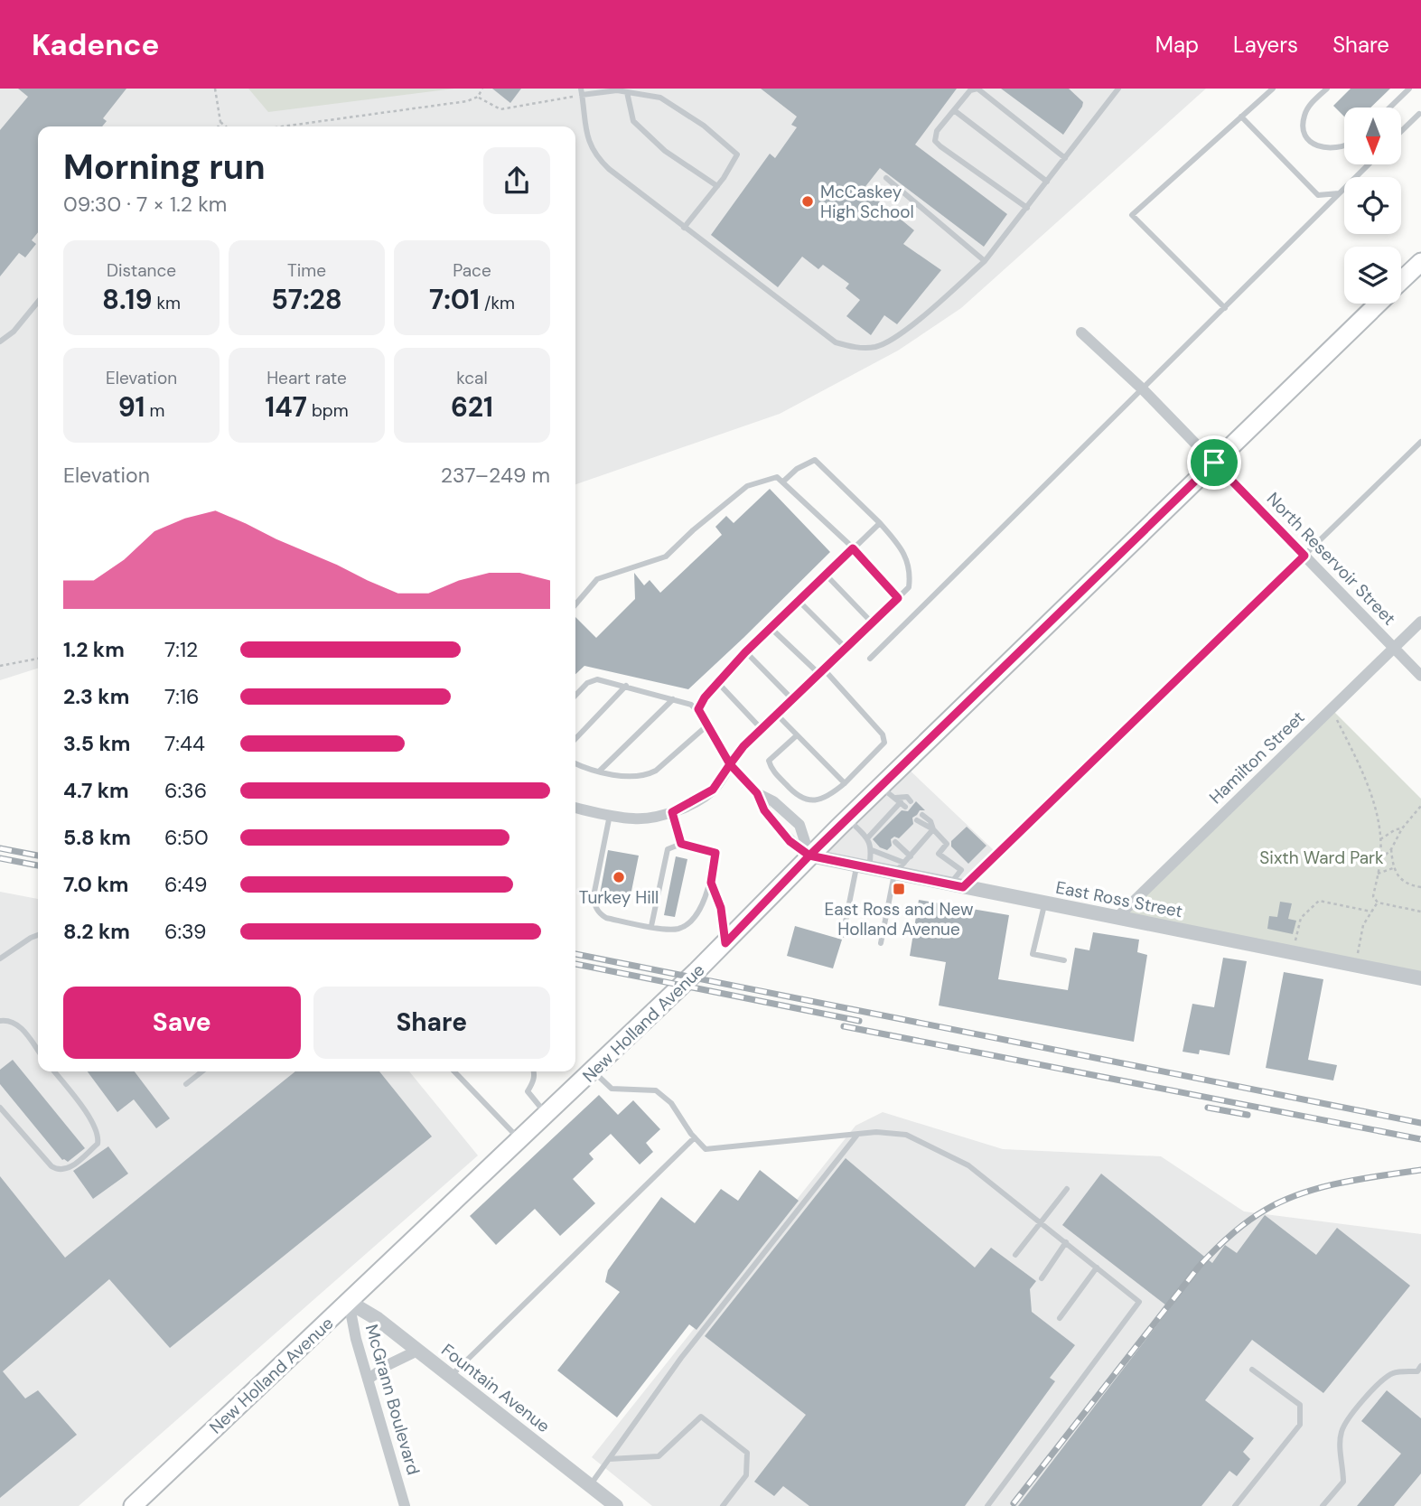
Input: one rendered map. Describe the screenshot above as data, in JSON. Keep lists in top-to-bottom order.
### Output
{
  "streets": {
    "main road": ["New Holland Avenue"],
    "street": [
      "North Reservoir Street",
      "Hamilton Street",
      "East Ross Street",
      "Fountain Avenue",
      "McGrann Boulevard"
    ]
  },
  "crossings": [
    ["North Reservoir Street", "Hamilton Street"],
    ["North Reservoir Street", "New Holland Avenue"],
    ["Hamilton Street", "East Ross Street"],
    ["East Ross Street", "New Holland Avenue"],
    ["New Holland Avenue", "Fountain Avenue"],
    ["New Holland Avenue", "McGrann Boulevard"],
    ["Fountain Avenue", "McGrann Boulevard"]
  ],
  "parks": ["Sixth Ward Park"],
  "places": {
    "other": ["McCaskey High School", "Turkey Hill"],
    "transit": ["East Ross and New Holland Avenue"]
  },
  "north": "bottom",
  "page": {
    "header": "Kadence",
    "nav": ["Map", "Layers", "Share"],
    "heading": ["Morning run", "09:30 · 7 × 1.2 km"],
    "stats": [
      ["Distance", "8.19 km"],
      ["Time", "57:28"],
      ["Pace", "7:01 /km"],
      ["Elevation", "91 m"],
      ["Heart rate", "147 bpm"],
      ["kcal", "621"]
    ],
    "chart": ["Elevation", "237–249 m"],
    "list": [
      {
        "name": "1.2 km",
        "note": "7:12"
      },
      {
        "name": "2.3 km",
        "note": "7:16"
      },
      {
        "name": "3.5 km",
        "note": "7:44"
      },
      {
        "name": "4.7 km",
        "note": "6:36"
      },
      {
        "name": "5.8 km",
        "note": "6:50"
      },
      {
        "name": "7.0 km",
        "note": "6:49"
      },
      {
        "name": "8.2 km",
        "note": "6:39"
      }
    ],
    "buttons": ["Save", "Share"]
  }
}
